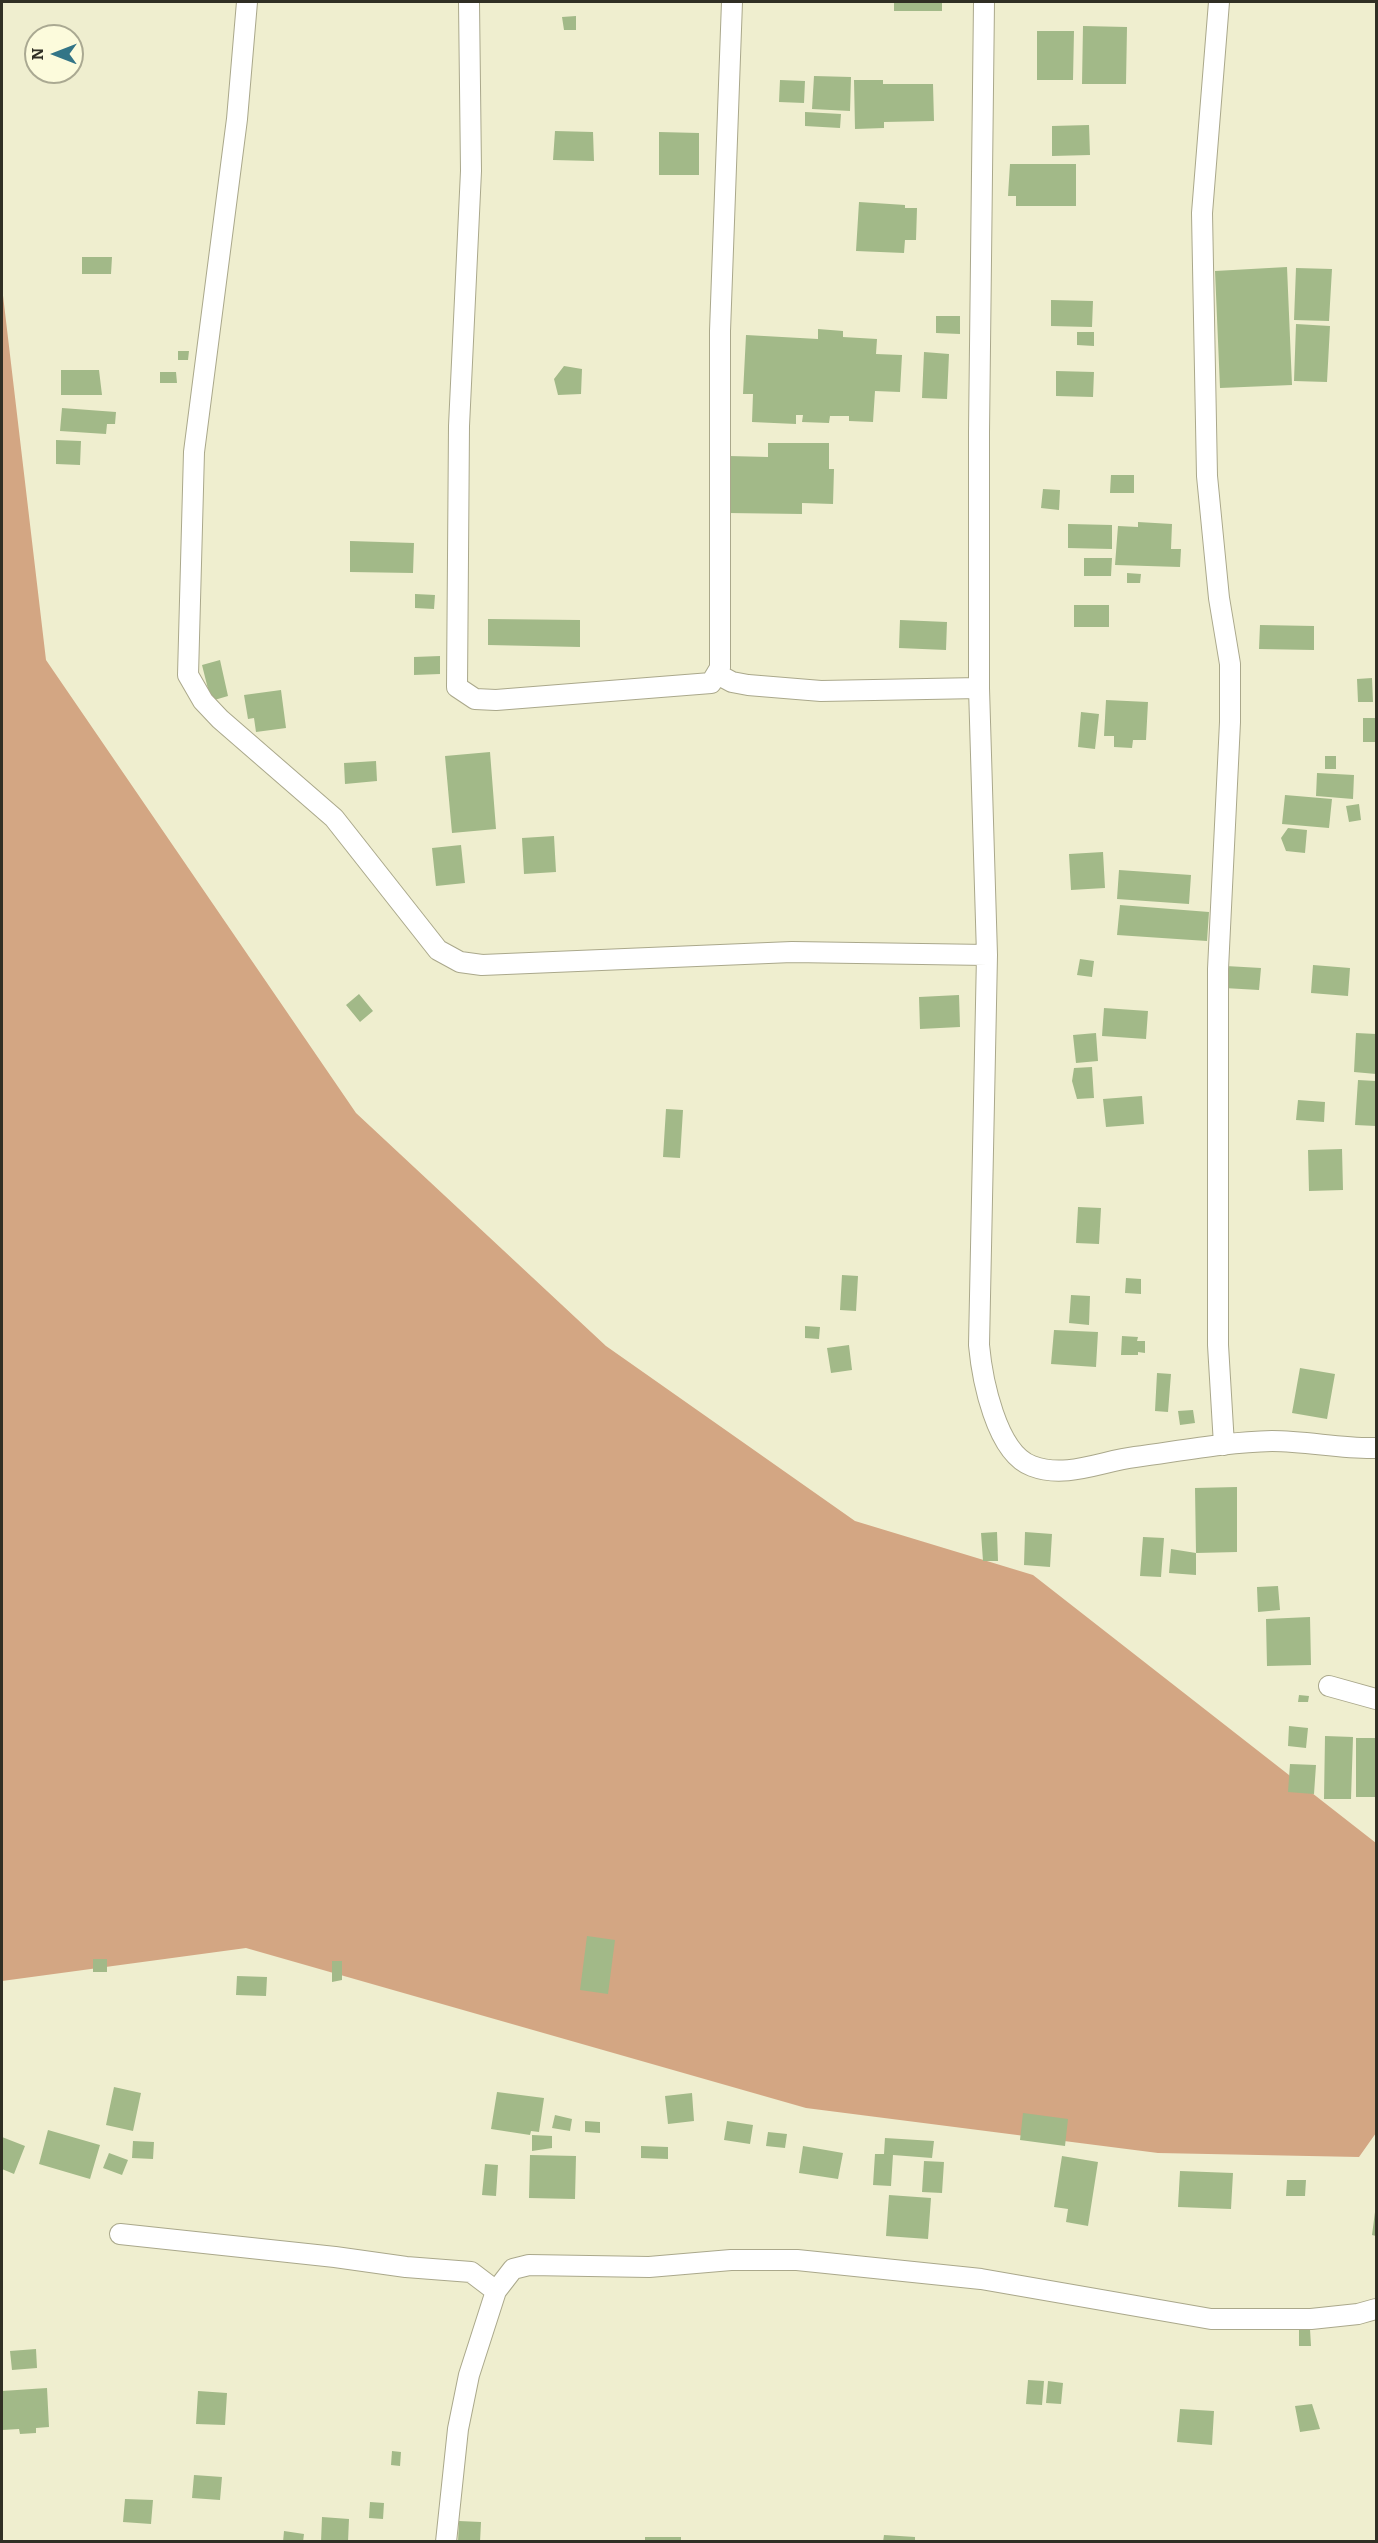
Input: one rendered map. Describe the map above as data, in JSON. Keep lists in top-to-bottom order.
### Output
{
  "north": "left"
}
